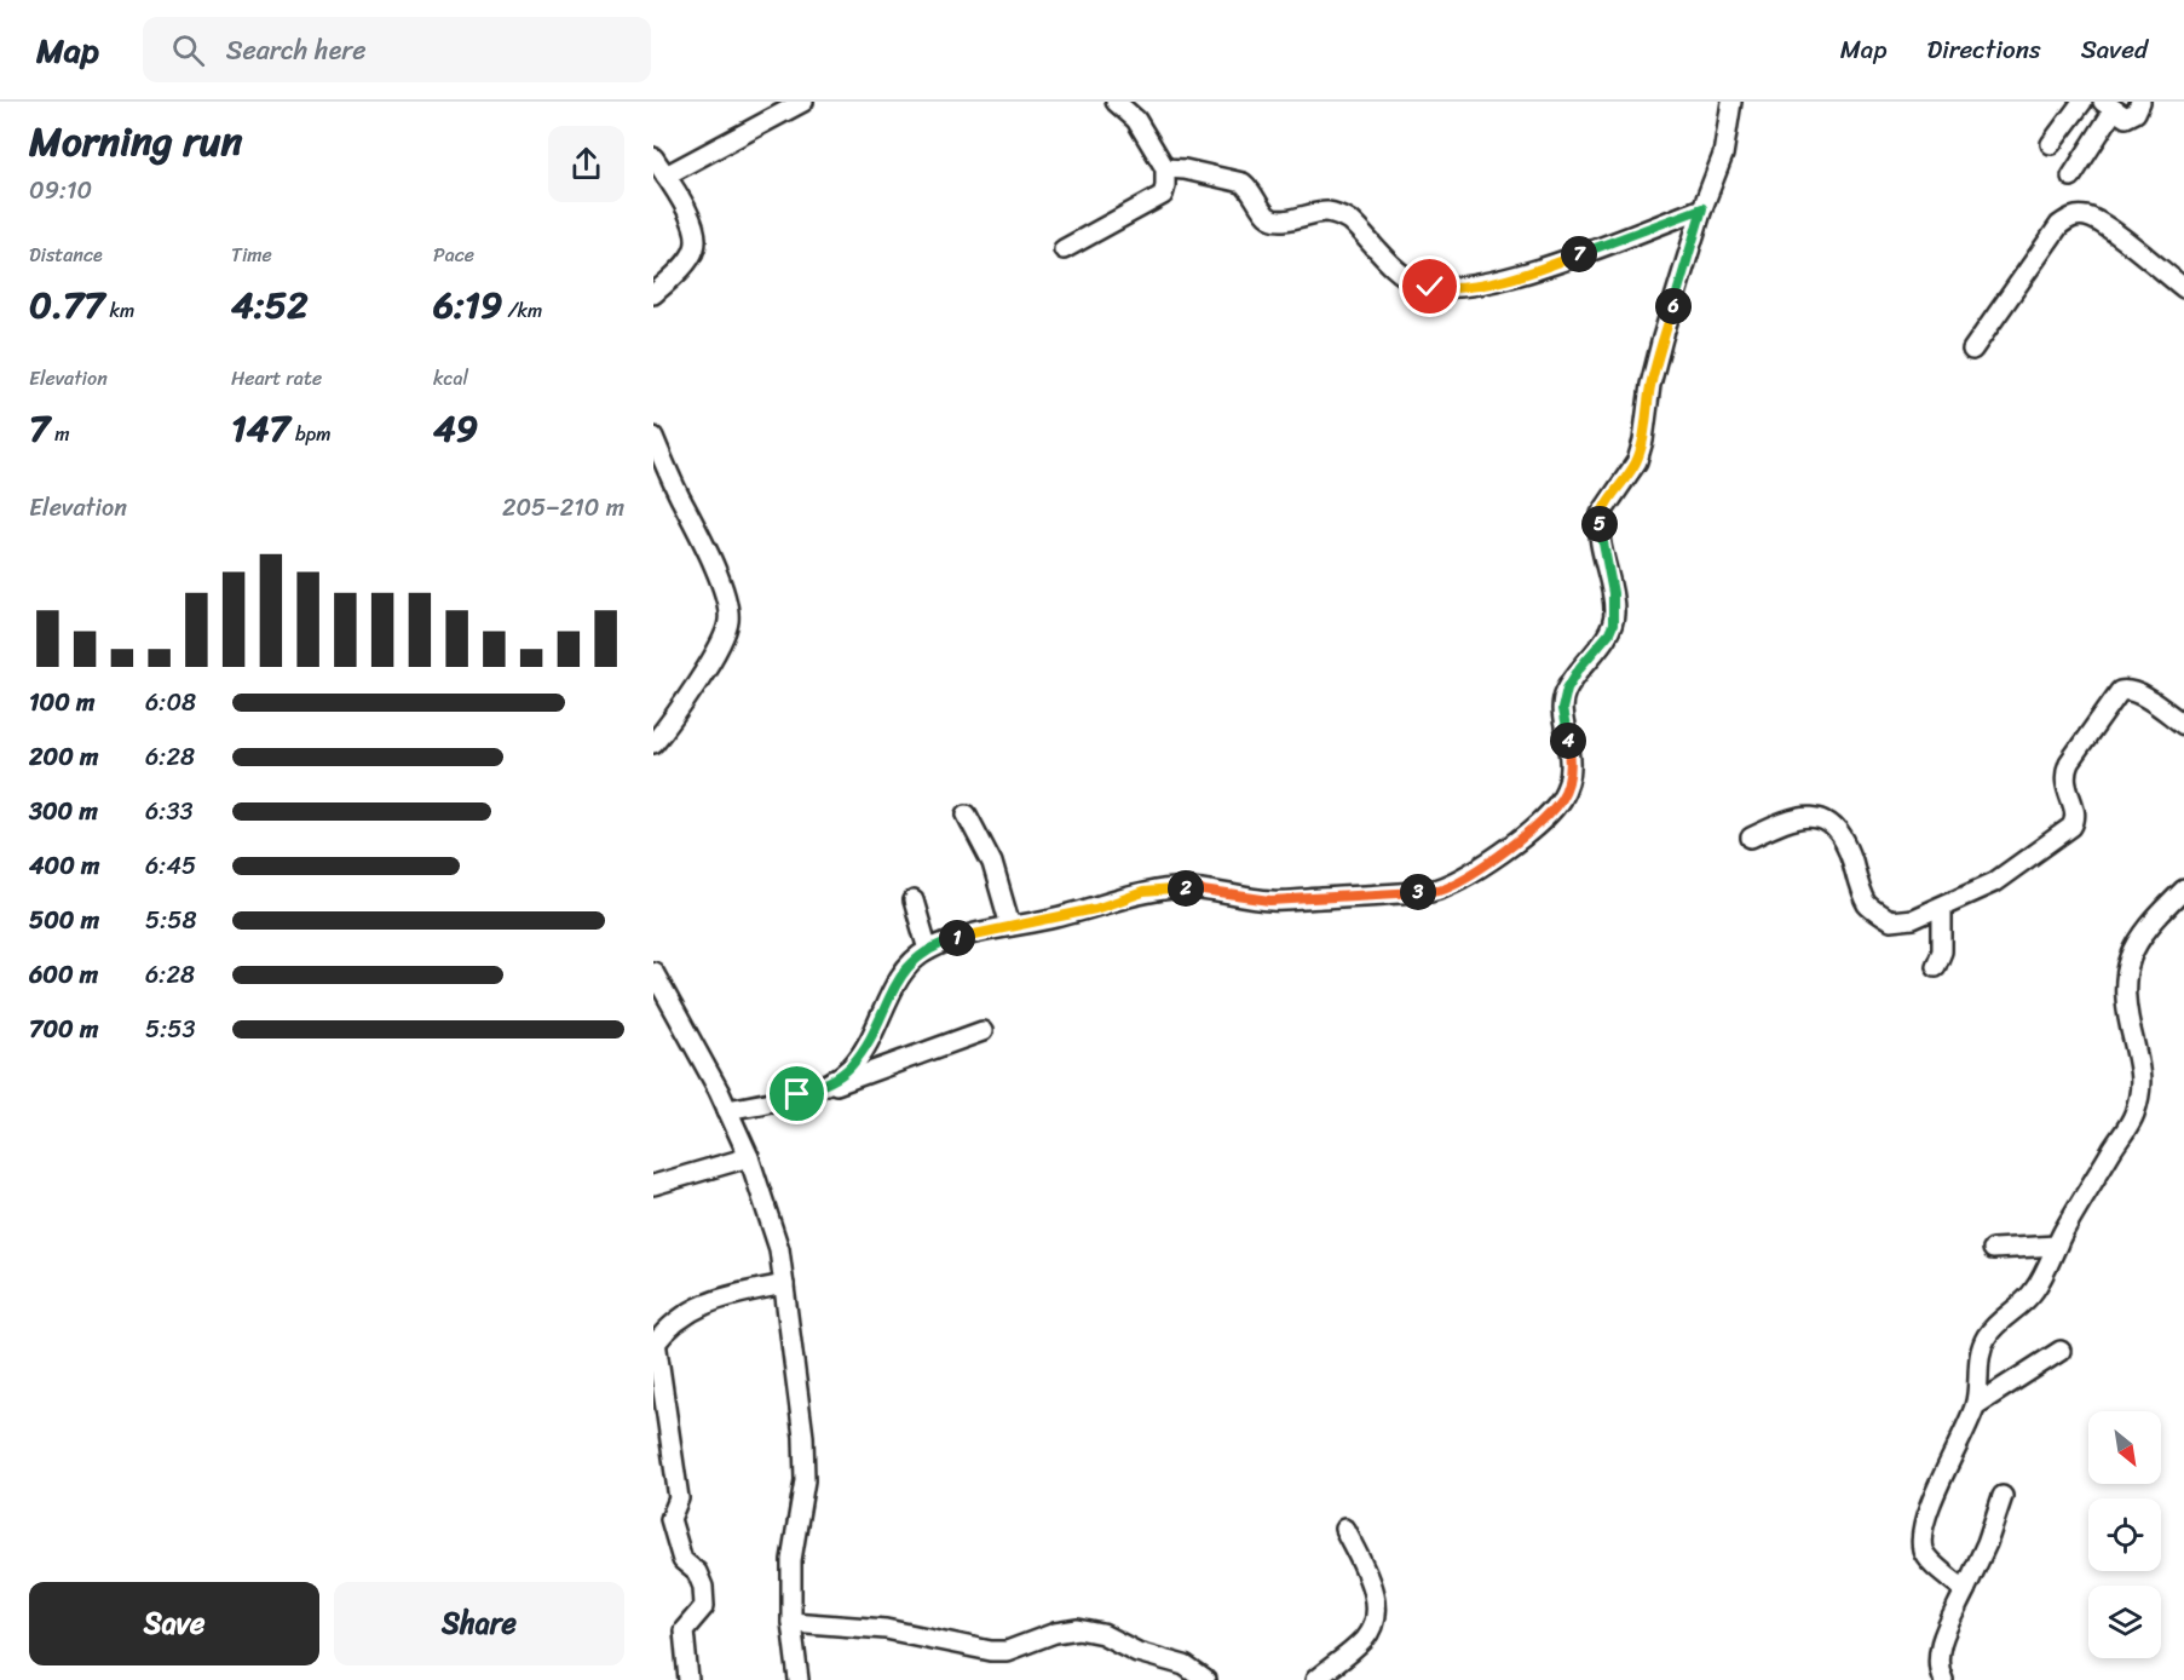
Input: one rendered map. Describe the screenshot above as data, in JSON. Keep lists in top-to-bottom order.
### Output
{
  "north": "bottom right",
  "page": {
    "header": "Map",
    "search": "Search here",
    "nav": ["Map", "Directions", "Saved"],
    "heading": ["Morning run", "09:10"],
    "stats": [
      ["Distance", "0.77 km"],
      ["Time", "4:52"],
      ["Pace", "6:19 /km"],
      ["Elevation", "7 m"],
      ["Heart rate", "147 bpm"],
      ["kcal", "49"]
    ],
    "pins": [
      "7",
      "6",
      "5",
      "4",
      "2",
      "3",
      "1"
    ],
    "chart": ["Elevation", "205–210 m"],
    "list": [
      {
        "name": "100 m",
        "note": "6:08"
      },
      {
        "name": "200 m",
        "note": "6:28"
      },
      {
        "name": "300 m",
        "note": "6:33"
      },
      {
        "name": "400 m",
        "note": "6:45"
      },
      {
        "name": "500 m",
        "note": "5:58"
      },
      {
        "name": "600 m",
        "note": "6:28"
      },
      {
        "name": "700 m",
        "note": "5:53"
      }
    ],
    "buttons": ["Save", "Share"]
  }
}
